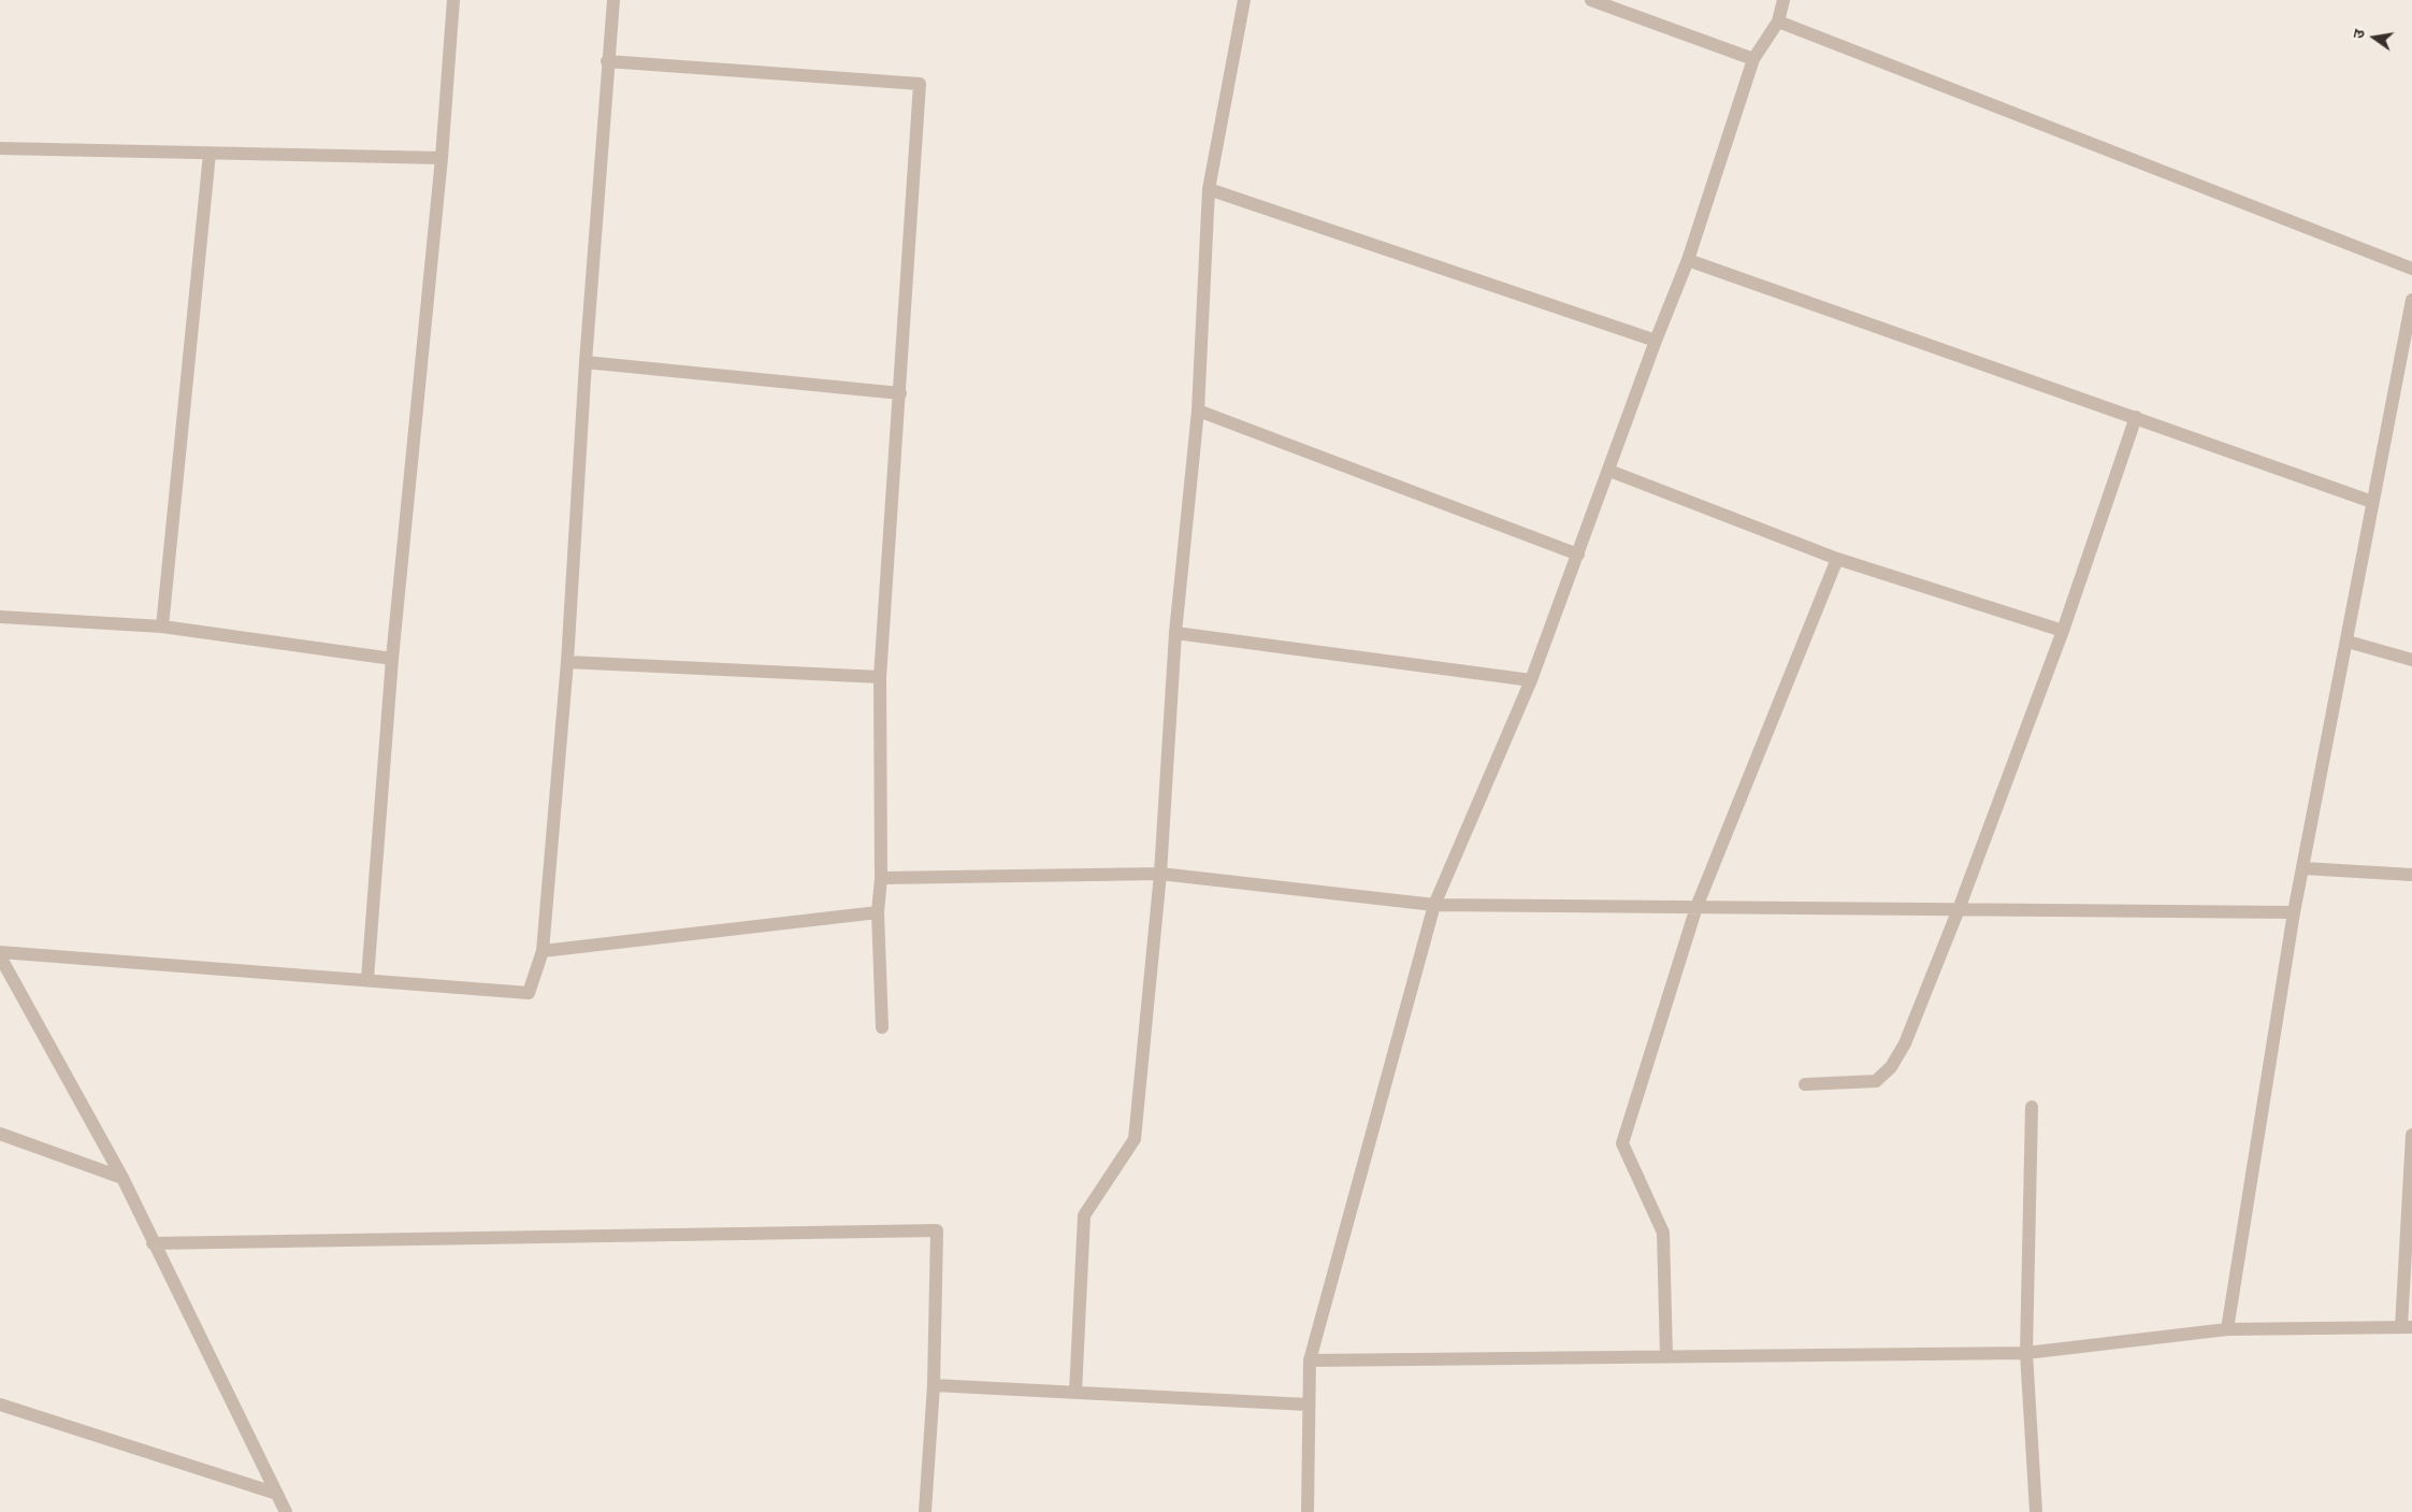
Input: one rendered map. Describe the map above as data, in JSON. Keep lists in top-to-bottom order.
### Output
{
  "north": "left"
}
